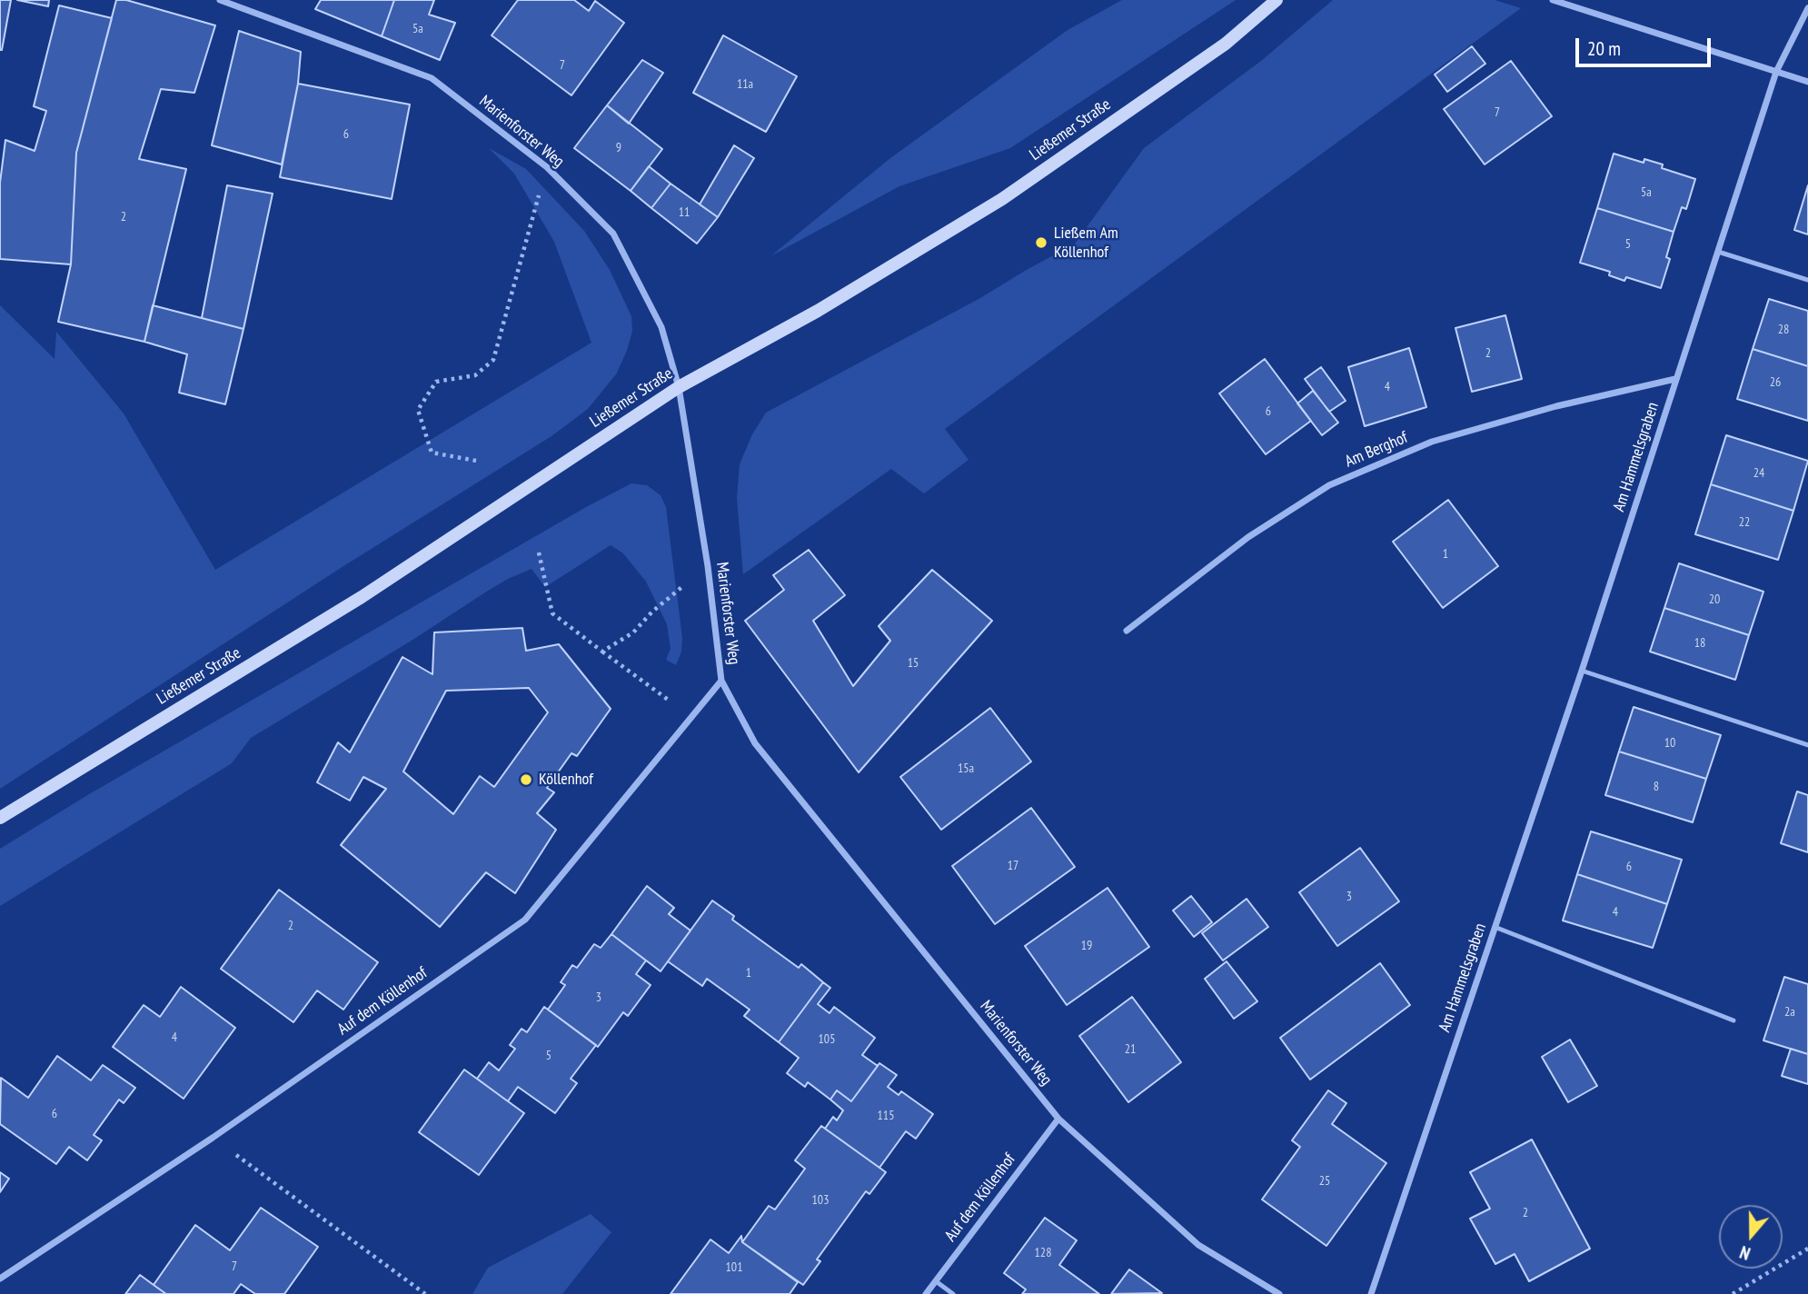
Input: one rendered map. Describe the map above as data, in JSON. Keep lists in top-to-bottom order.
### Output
{
  "streets": {
    "street": [
      "Ließemer Straße",
      "Marienforster Weg",
      "Am Berghof",
      "Am Hammelsgraben",
      "Auf dem Köllenhof"
    ]
  },
  "crossings": [
    ["Ließemer Straße", "Marienforster Weg"],
    ["Marienforster Weg", "Auf dem Köllenhof"],
    ["Am Berghof", "Am Hammelsgraben"]
  ],
  "places": ["Ließem Am Köllenhof", "Köllenhof"],
  "house_numbers": [
    "5a",
    "7",
    "11a",
    "7",
    "6",
    "9",
    "5a",
    "11",
    "2",
    "5",
    "28",
    "2",
    "26",
    "4",
    "6",
    "24",
    "22",
    "1",
    "20",
    "18",
    "15",
    "10",
    "15a",
    "8",
    "17",
    "6",
    "3",
    "4",
    "2",
    "19",
    "1",
    "3",
    "2a",
    "4",
    "105",
    "21",
    "5",
    "6",
    "115",
    "25",
    "103",
    "2",
    "128",
    "7",
    "101"
  ],
  "scale_bar": "20 m",
  "north": "bottom"
}
